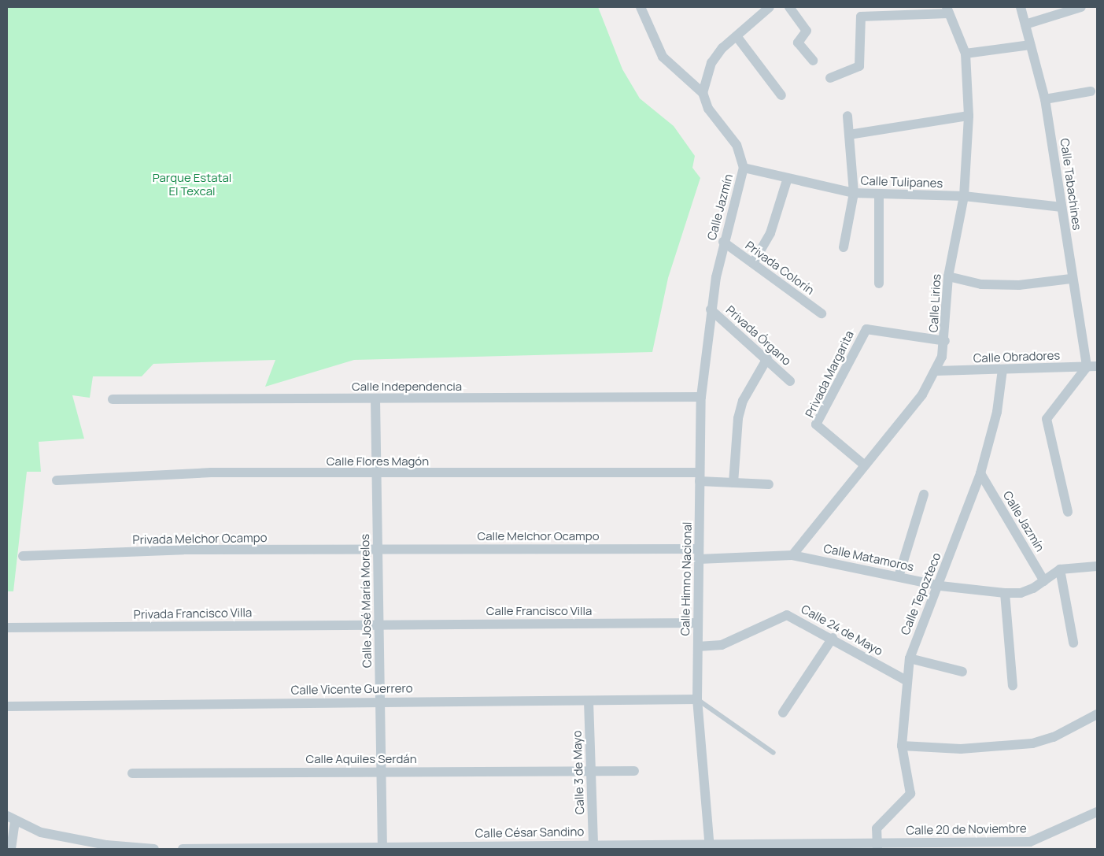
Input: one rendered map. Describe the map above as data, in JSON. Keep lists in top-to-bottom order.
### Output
{
  "streets": {
    "street": [
      "Calle Tulipanes",
      "Calle Tabachines",
      "Calle Jazmín",
      "Privada Colorín",
      "Calle Lirios",
      "Privada Órgano",
      "Calle Obradores",
      "Privada Margarita",
      "Calle Independencia",
      "Calle Flores Magón",
      "Calle Melchor Ocampo",
      "Privada Melchor Ocampo",
      "Calle Matamoros",
      "Calle Himno Nacional",
      "Calle Tepozteco",
      "Calle José María Morelos",
      "Calle Francisco Villa",
      "Privada Francisco Villa",
      "Calle 24 de Mayo",
      "Calle Vicente Guerrero",
      "Calle Aquiles Serdán",
      "Calle 3 de Mayo",
      "Calle 20 de Noviembre",
      "Calle César Sandino"
    ]
  },
  "crossings": [
    ["Calle Tulipanes", "Calle Tabachines"],
    ["Calle Tulipanes", "Calle Jazmín"],
    ["Calle Tulipanes", "Calle Lirios"],
    ["Calle Tabachines", "Calle Obradores"],
    ["Calle Jazmín", "Privada Colorín"],
    ["Calle Jazmín", "Privada Órgano"],
    ["Calle Jazmín", "Calle Matamoros"],
    ["Calle Jazmín", "Calle Himno Nacional"],
    ["Calle Jazmín", "Calle Tepozteco"],
    ["Calle Lirios", "Calle Obradores"],
    ["Calle Lirios", "Privada Margarita"],
    ["Calle Lirios", "Calle Matamoros"],
    ["Privada Órgano", "Calle Himno Nacional"],
    ["Calle Obradores", "Calle Tepozteco"],
    ["Calle Independencia", "Calle Himno Nacional"],
    ["Calle Independencia", "Calle José María Morelos"],
    ["Calle Flores Magón", "Calle Himno Nacional"],
    ["Calle Flores Magón", "Calle José María Morelos"],
    ["Calle Melchor Ocampo", "Privada Melchor Ocampo"],
    ["Calle Melchor Ocampo", "Calle Himno Nacional"],
    ["Calle Melchor Ocampo", "Calle José María Morelos"],
    ["Privada Melchor Ocampo", "Calle José María Morelos"],
    ["Calle Matamoros", "Calle Himno Nacional"],
    ["Calle Matamoros", "Calle Tepozteco"],
    ["Calle Himno Nacional", "Calle Francisco Villa"],
    ["Calle Himno Nacional", "Calle 24 de Mayo"],
    ["Calle Himno Nacional", "Calle Vicente Guerrero"],
    ["Calle Himno Nacional", "Calle César Sandino"],
    ["Calle Tepozteco", "Calle 24 de Mayo"],
    ["Calle Tepozteco", "Calle 20 de Noviembre"],
    ["Calle Tepozteco", "Calle César Sandino"],
    ["Calle José María Morelos", "Calle Francisco Villa"],
    ["Calle José María Morelos", "Privada Francisco Villa"],
    ["Calle José María Morelos", "Calle Vicente Guerrero"],
    ["Calle José María Morelos", "Calle Aquiles Serdán"],
    ["Calle José María Morelos", "Calle César Sandino"],
    ["Calle Francisco Villa", "Privada Francisco Villa"],
    ["Calle Vicente Guerrero", "Calle 3 de Mayo"],
    ["Calle Aquiles Serdán", "Calle 3 de Mayo"],
    ["Calle 3 de Mayo", "Calle César Sandino"],
    ["Calle 20 de Noviembre", "Calle César Sandino"]
  ],
  "parks": ["Parque Estatal El Texcal"]
}
